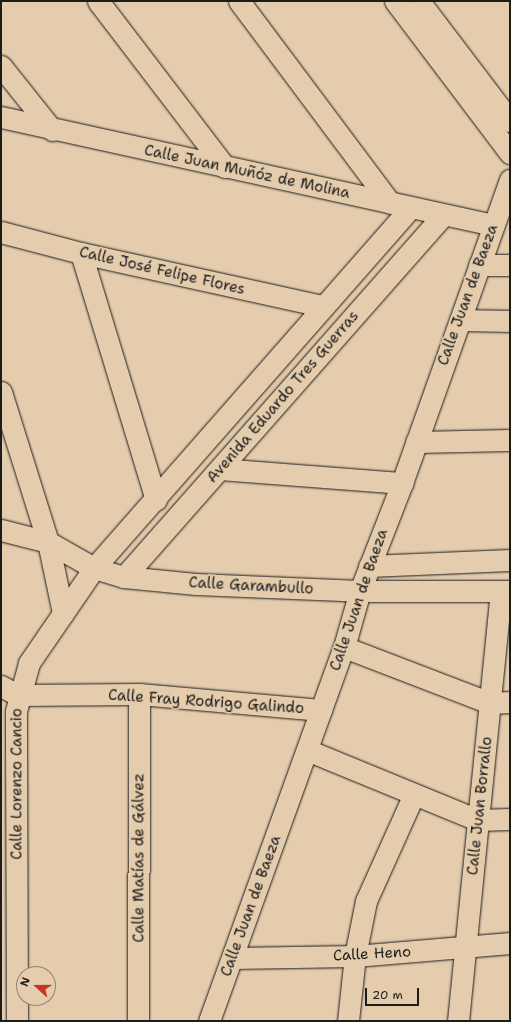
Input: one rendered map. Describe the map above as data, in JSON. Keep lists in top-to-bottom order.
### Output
{
  "streets": {
    "street": [
      "Calle Juan Muñóz de Molina",
      "Calle José Felipe Flores",
      "Calle Juan de Baeza",
      "Avenida Eduardo Tres Guerras",
      "Calle Garambullo",
      "Calle Fray Rodrigo Galindo",
      "Calle Lorenzo Cancio",
      "Calle Juan Borrallo",
      "Calle Matías de Gálvez",
      "Calle Heno"
    ]
  },
  "crossings": [
    ["Calle Juan Muñóz de Molina", "Calle Juan de Baeza"],
    ["Calle Juan Muñóz de Molina", "Avenida Eduardo Tres Guerras"],
    ["Calle José Felipe Flores", "Avenida Eduardo Tres Guerras"],
    ["Calle Juan de Baeza", "Calle Garambullo"],
    ["Calle Juan de Baeza", "Calle Fray Rodrigo Galindo"],
    ["Calle Juan de Baeza", "Calle Heno"],
    ["Avenida Eduardo Tres Guerras", "Calle Garambullo"],
    ["Avenida Eduardo Tres Guerras", "Calle Lorenzo Cancio"],
    ["Calle Garambullo", "Calle Lorenzo Cancio"],
    ["Calle Garambullo", "Calle Juan Borrallo"],
    ["Calle Fray Rodrigo Galindo", "Calle Lorenzo Cancio"],
    ["Calle Fray Rodrigo Galindo", "Calle Matías de Gálvez"],
    ["Calle Juan Borrallo", "Calle Heno"]
  ],
  "scale_bar": "20 m",
  "north": "left"
}
